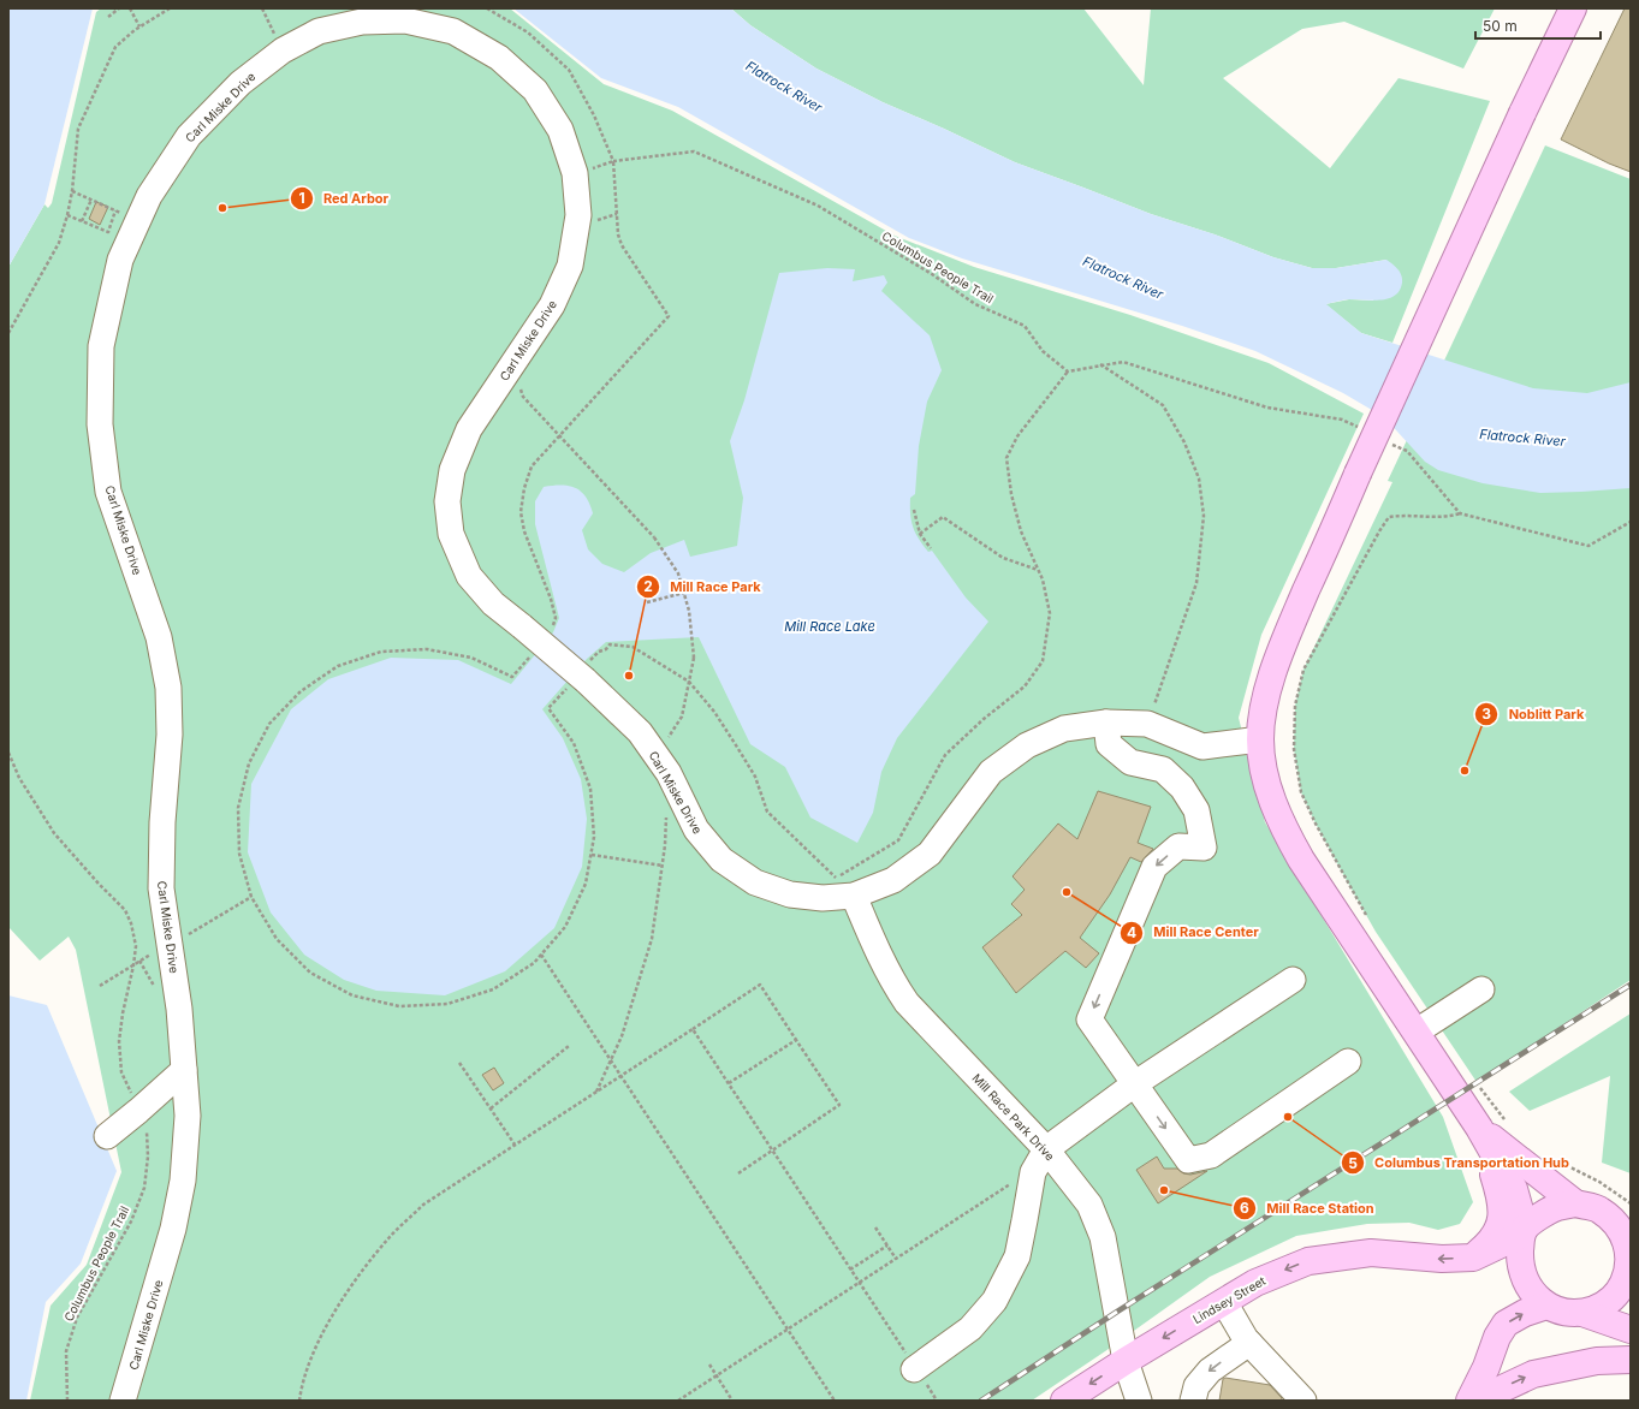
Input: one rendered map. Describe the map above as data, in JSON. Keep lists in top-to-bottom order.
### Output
{
  "streets": {
    "main road": ["Lindsey Street"],
    "street": ["Carl Miske Drive", "Mill Race Park Drive"],
    "path": ["Columbus People Trail"]
  },
  "crossings": [
    ["Carl Miske Drive", "Columbus People Trail"],
    ["Carl Miske Drive", "Mill Race Park Drive"],
    ["Mill Race Park Drive", "Lindsey Street"]
  ],
  "one_way": ["Lindsey Street"],
  "water": ["Flatrock River", "Mill Race Lake"],
  "places": [
    "Red Arbor",
    "Mill Race Park",
    "Noblitt Park",
    "Mill Race Center",
    "Columbus Transportation Hub",
    "Mill Race Station"
  ],
  "scale_bar": "50 m"
}
